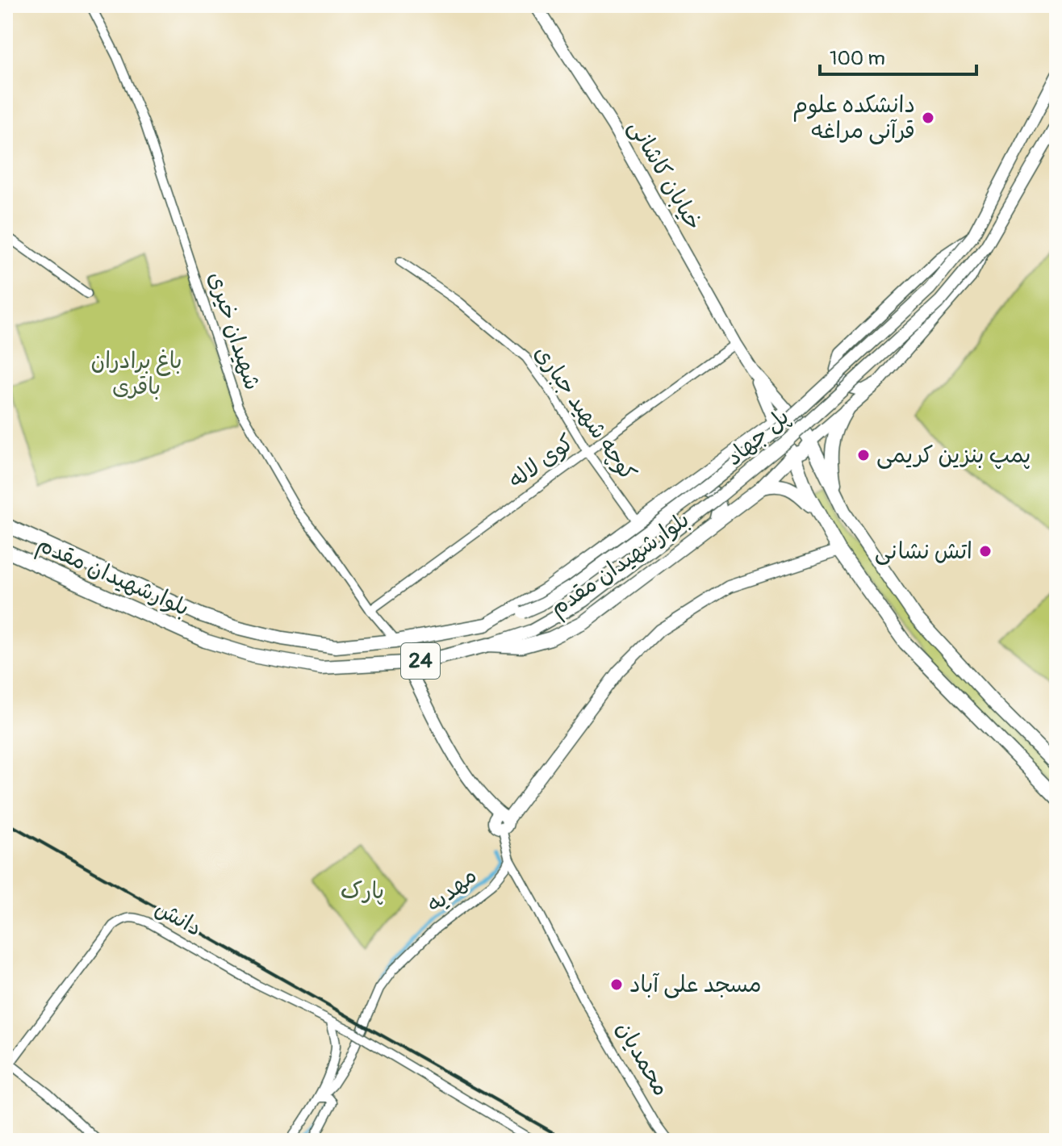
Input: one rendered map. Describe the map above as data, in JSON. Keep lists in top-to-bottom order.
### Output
{
  "streets": {
    "main road": [
      "خیابان کاشانی",
      "پل جهاد",
      "بلوارشهیدان مقدم",
      "24"
    ],
    "street": [
      "شهیدان خیری",
      "کوچه شهید جباری",
      "کوی لاله",
      "مهدیه",
      "دانش",
      "محمدیان"
    ]
  },
  "crossings": [
    ["خیابان کاشانی", "کوی لاله"],
    ["خیابان کاشانی", "24"],
    ["شهیدان خیری", "کوی لاله"],
    ["شهیدان خیری", "بلوارشهیدان مقدم"],
    ["کوچه شهید جباری", "کوی لاله"],
    ["کوچه شهید جباری", "24"],
    ["پل جهاد", "بلوارشهیدان مقدم"],
    ["پل جهاد", "24"],
    ["بلوارشهیدان مقدم", "24"],
    ["مهدیه", "محمدیان"]
  ],
  "parks": ["باغ برادران باقری", "پارک"],
  "places": [
    "دانشکده علوم قرآنی مراغه",
    "پمپ بنزین کریمی",
    "اتش نشانی",
    "مسجد علی آباد"
  ],
  "scale_bar": "100 m"
}
